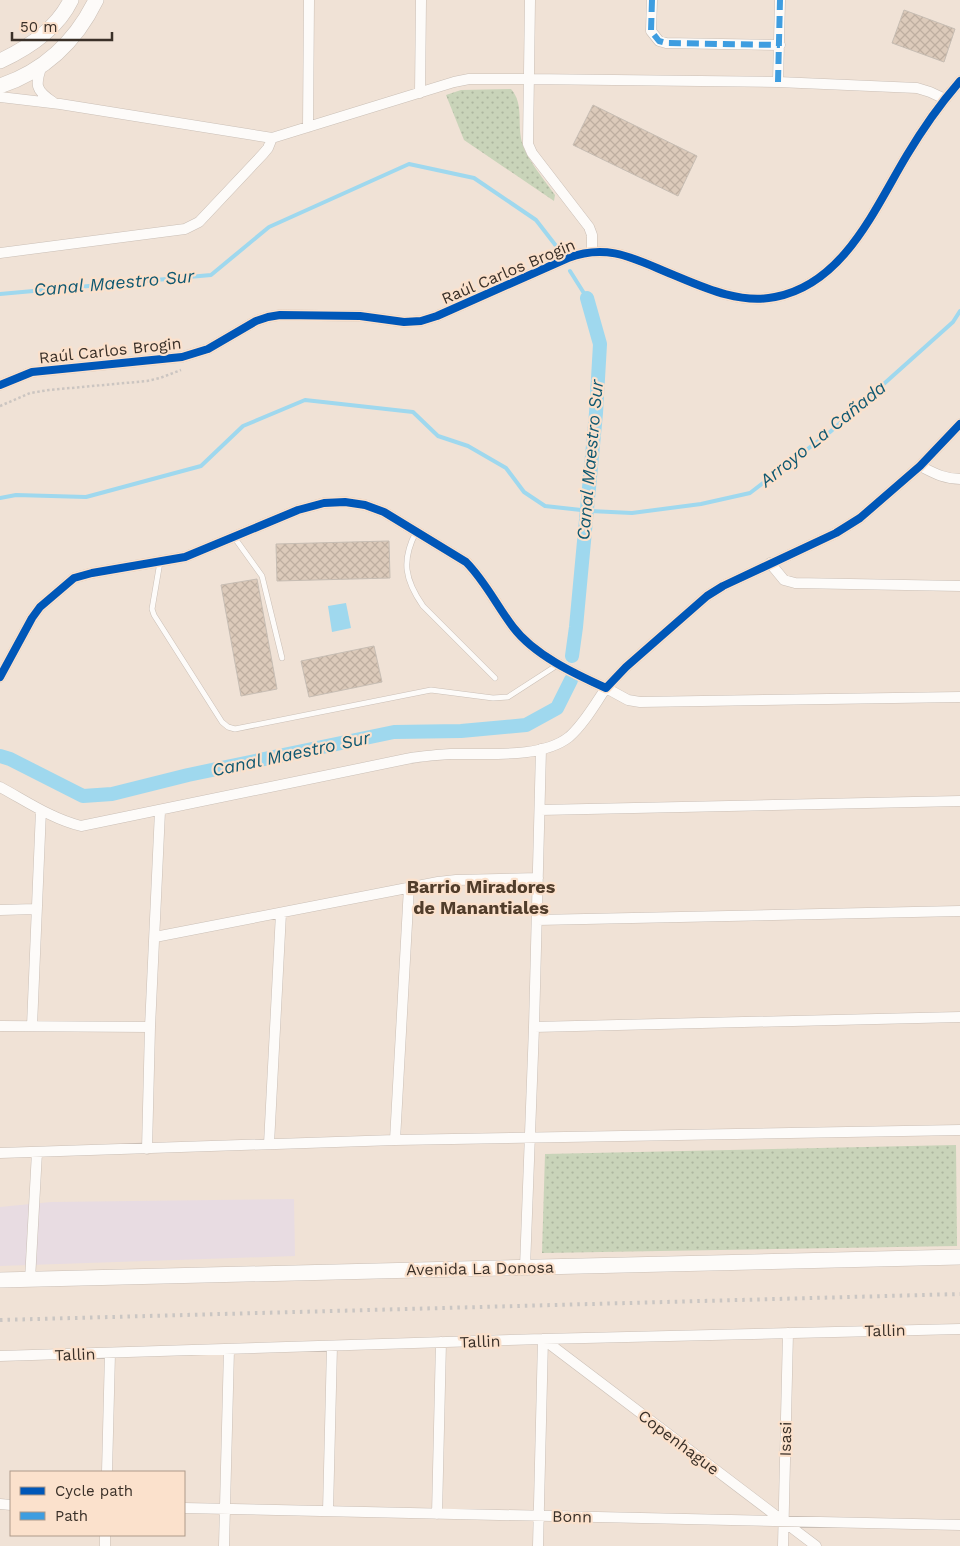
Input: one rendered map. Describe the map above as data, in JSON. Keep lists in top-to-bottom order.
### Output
{
  "streets": {
    "main road": ["Avenida La Donosa"],
    "street": [
      "Raúl Carlos Brogin",
      "Tallin",
      "Isasi",
      "Copenhague",
      "Bonn"
    ]
  },
  "crossings": [
    ["Tallin", "Isasi"],
    ["Tallin", "Copenhague"],
    ["Isasi", "Copenhague"],
    ["Isasi", "Bonn"],
    ["Copenhague", "Bonn"]
  ],
  "districts": ["Barrio Miradores de Manantiales"],
  "water": ["Canal Maestro Sur", "Arroyo La Cañada"],
  "legend": ["Cycle path", "Path"],
  "scale_bar": "50 m"
}
